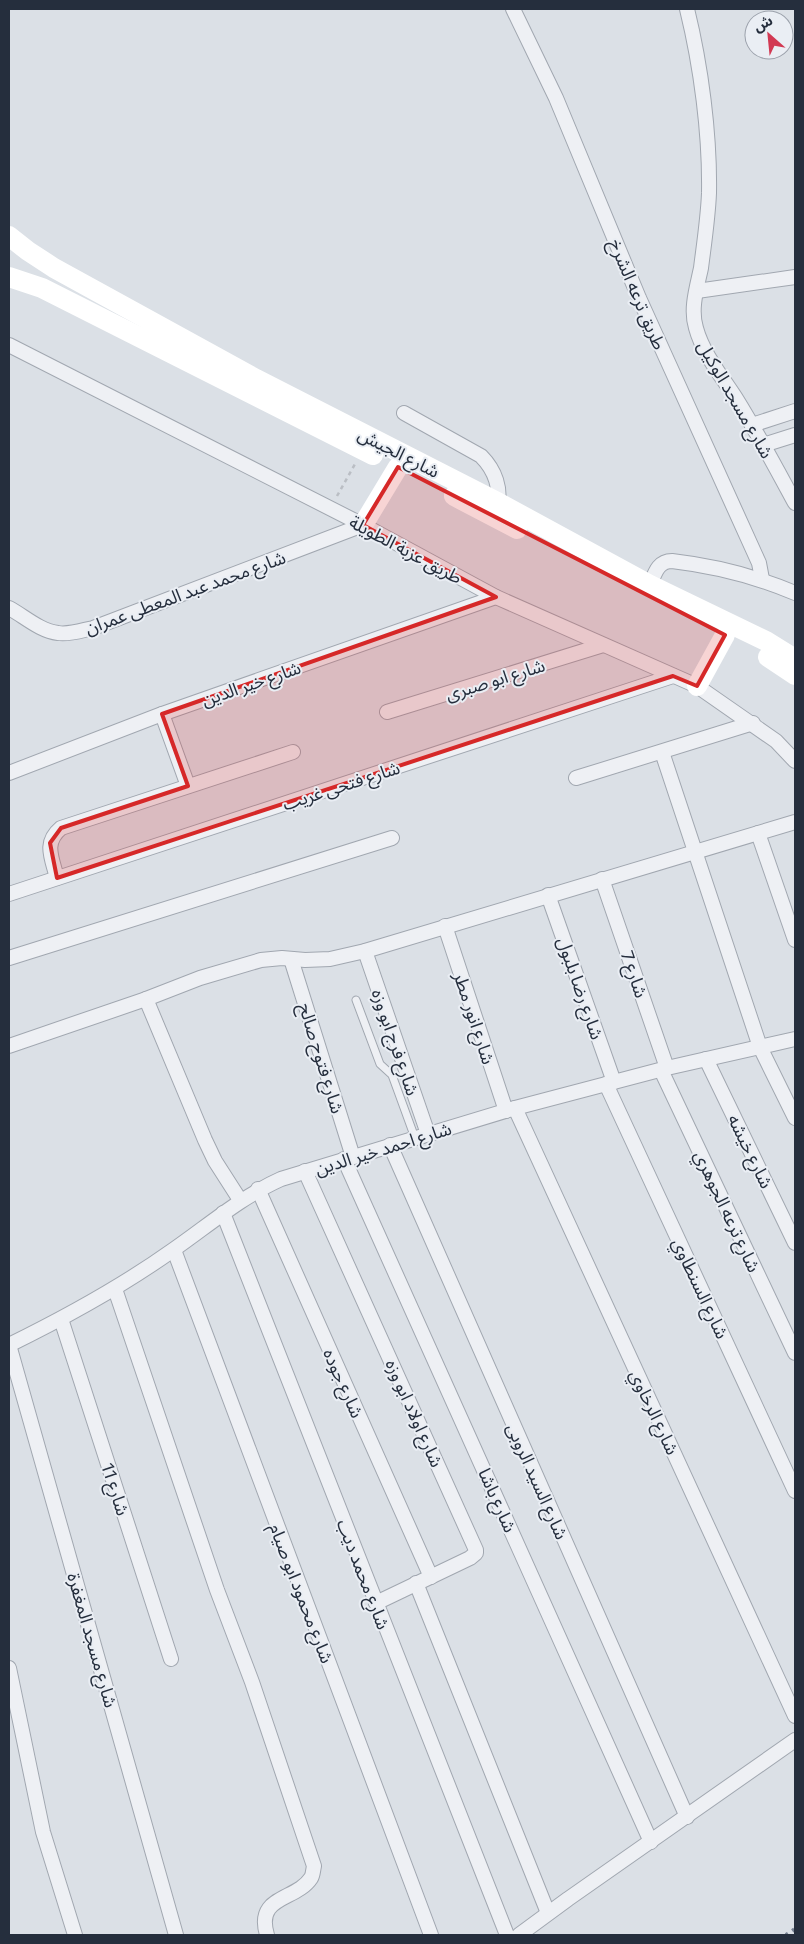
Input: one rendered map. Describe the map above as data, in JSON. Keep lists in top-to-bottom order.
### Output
{
  "streets": {
    "main road": ["شارع الجيش"],
    "street": [
      "طريق ترعه الشرخ",
      "شارع مسجد الوكيل",
      "طريق عزبة الطويلة",
      "شارع محمد عبد المعطى عمران",
      "شارع ابو صبرى",
      "شارع خير الدين",
      "شارع فتحى غريب",
      "شارع 7",
      "شارع رضا بلبول",
      "شارع انور مطر",
      "شارع فرج ابو وزه",
      "شارع فتوح صالح",
      "شارع احمد خير الدين",
      "شارع خيشه",
      "شارع ترعه الجوهري",
      "شارع السنطاوي",
      "شارع جوده",
      "شارع الرخاوي",
      "شارع اولاد ابو وزه",
      "شارع السيد الروبى",
      "شارع 11",
      "شارع باشا",
      "شارع محمد ديب",
      "شارع محمود ابو صيام",
      "شارع مسجد المغفرة"
    ]
  },
  "crossings": [
    ["طريق عزبة الطويلة", "شارع محمد عبد المعطى عمران"],
    ["طريق عزبة الطويلة", "شارع ابو صبرى"],
    ["طريق عزبة الطويلة", "شارع خير الدين"],
    ["طريق عزبة الطويلة", "شارع فتحى غريب"],
    ["شارع 7", "شارع احمد خير الدين"],
    ["شارع 7", "شارع ترعه الجوهري"],
    ["شارع رضا بلبول", "شارع احمد خير الدين"],
    ["شارع رضا بلبول", "شارع السنطاوي"],
    ["شارع انور مطر", "شارع احمد خير الدين"],
    ["شارع انور مطر", "شارع الرخاوي"],
    ["شارع فرج ابو وزه", "شارع احمد خير الدين"],
    ["شارع فتوح صالح", "شارع احمد خير الدين"],
    ["شارع فتوح صالح", "شارع باشا"],
    ["شارع احمد خير الدين", "شارع خيشه"],
    ["شارع احمد خير الدين", "شارع ترعه الجوهري"],
    ["شارع احمد خير الدين", "شارع السنطاوي"],
    ["شارع احمد خير الدين", "شارع جوده"],
    ["شارع احمد خير الدين", "شارع الرخاوي"],
    ["شارع احمد خير الدين", "شارع اولاد ابو وزه"],
    ["شارع احمد خير الدين", "شارع السيد الروبى"],
    ["شارع احمد خير الدين", "شارع 11"],
    ["شارع احمد خير الدين", "شارع باشا"],
    ["شارع احمد خير الدين", "شارع محمد ديب"],
    ["شارع احمد خير الدين", "شارع محمود ابو صيام"],
    ["شارع احمد خير الدين", "شارع مسجد المغفرة"],
    ["شارع جوده", "شارع اولاد ابو وزه"],
    ["شارع اولاد ابو وزه", "شارع محمد ديب"]
  ],
  "north": "top left"
}
